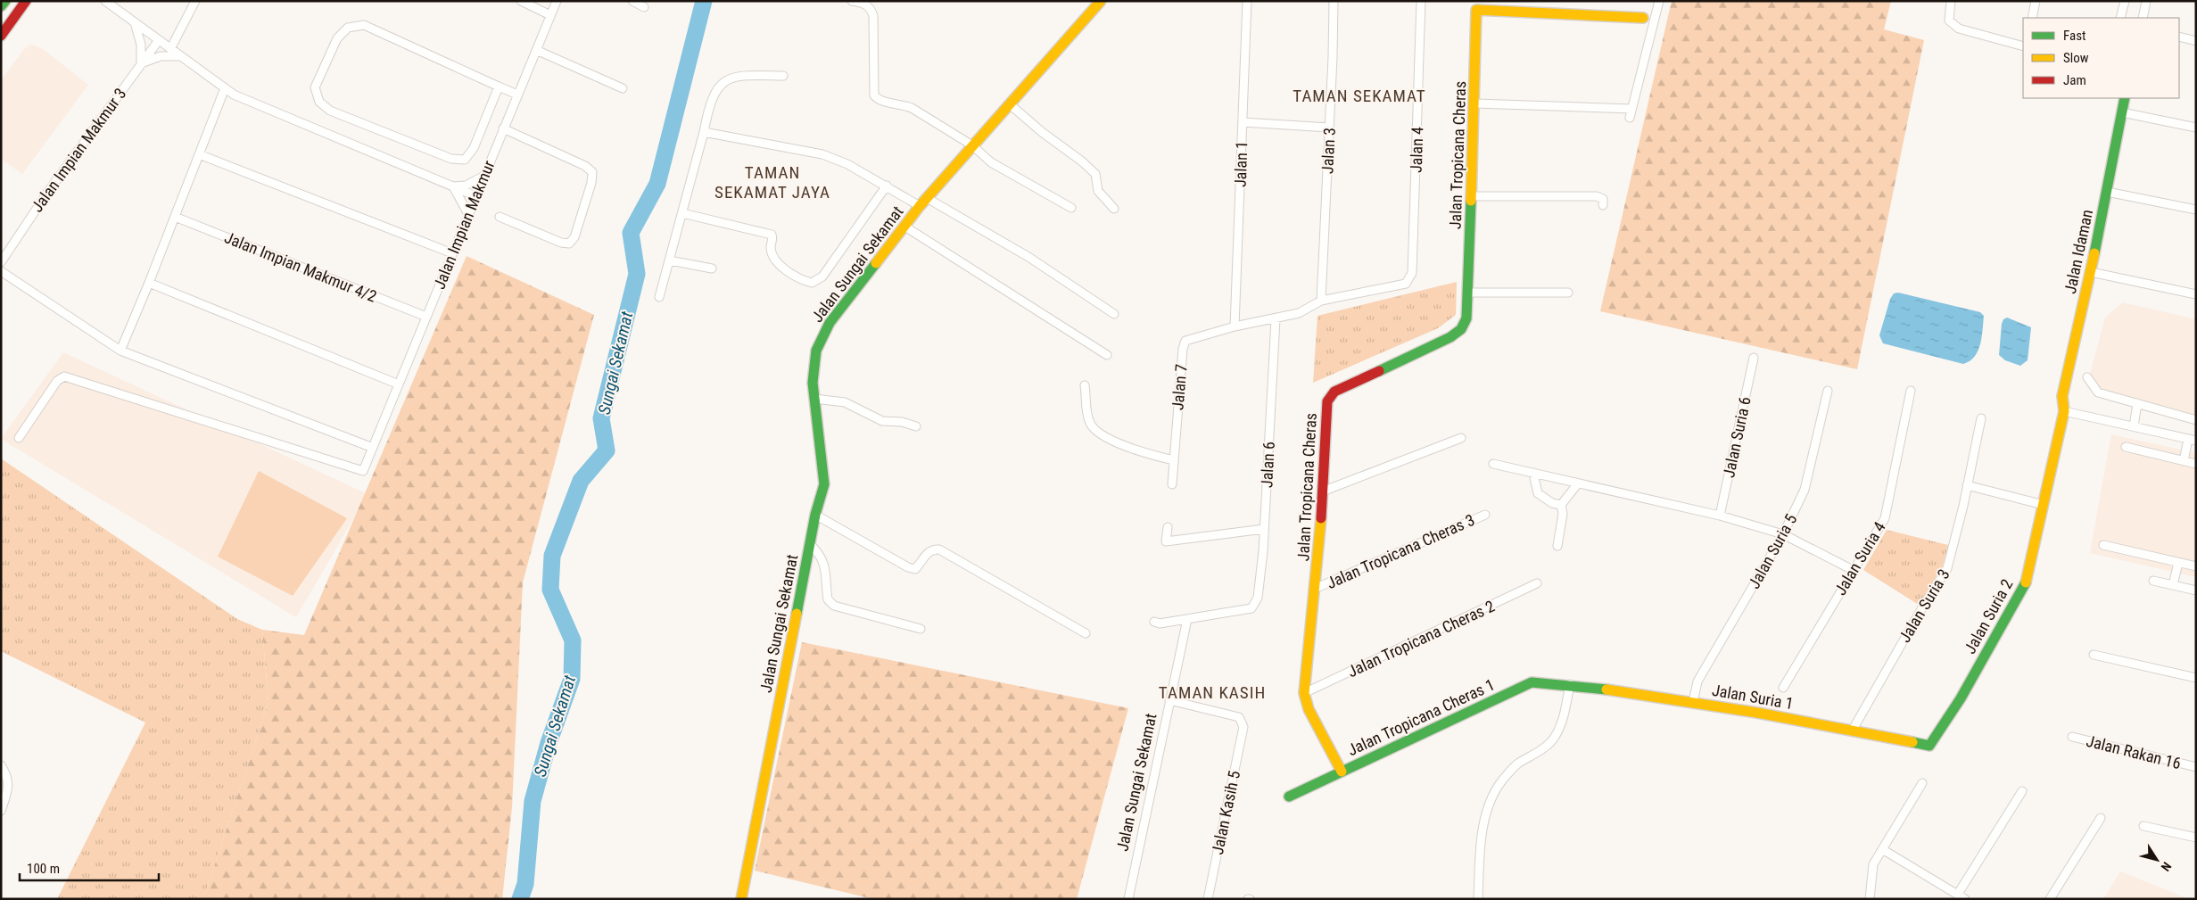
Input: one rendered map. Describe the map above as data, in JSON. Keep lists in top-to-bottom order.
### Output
{
  "streets": {
    "street": [
      "Jalan Impian Makmur 3",
      "Jalan 4",
      "Jalan 3",
      "Jalan Tropicana Cheras",
      "Jalan 1",
      "Jalan Impian Makmur",
      "Jalan Idaman",
      "Jalan Sungai Sekamat",
      "Jalan Impian Makmur 4/2",
      "Jalan 7",
      "Jalan Suria 6",
      "Jalan 6",
      "Jalan Tropicana Cheras 3",
      "Jalan Suria 5",
      "Jalan Suria 4",
      "Jalan Suria 3",
      "Jalan Suria 2",
      "Jalan Tropicana Cheras 2",
      "Jalan Suria 1",
      "Jalan Tropicana Cheras 1",
      "Jalan Rakan 16",
      "Jalan Kasih 5"
    ]
  },
  "crossings": [
    ["Jalan 4", "Jalan 3"],
    ["Jalan Tropicana Cheras", "Jalan Tropicana Cheras 3"],
    ["Jalan Tropicana Cheras", "Jalan Tropicana Cheras 2"],
    ["Jalan Tropicana Cheras", "Jalan Tropicana Cheras 1"],
    ["Jalan 1", "Jalan 7"],
    ["Jalan Impian Makmur", "Jalan Impian Makmur 4/2"],
    ["Jalan Idaman", "Jalan Suria 2"],
    ["Jalan Sungai Sekamat", "Jalan 6"],
    ["Jalan Sungai Sekamat", "Jalan Kasih 5"],
    ["Jalan Suria 5", "Jalan Suria 1"],
    ["Jalan Suria 3", "Jalan Suria 1"],
    ["Jalan Suria 2", "Jalan Suria 1"],
    ["Jalan Suria 1", "Jalan Tropicana Cheras 1"]
  ],
  "districts": ["TAMAN SEKAMAT", "TAMAN SEKAMAT JAYA", "TAMAN KASIH"],
  "water": ["Sungai Sekamat"],
  "legend": ["Fast", "Slow", "Jam"],
  "scale_bar": "100 m",
  "north": "bottom right"
}
